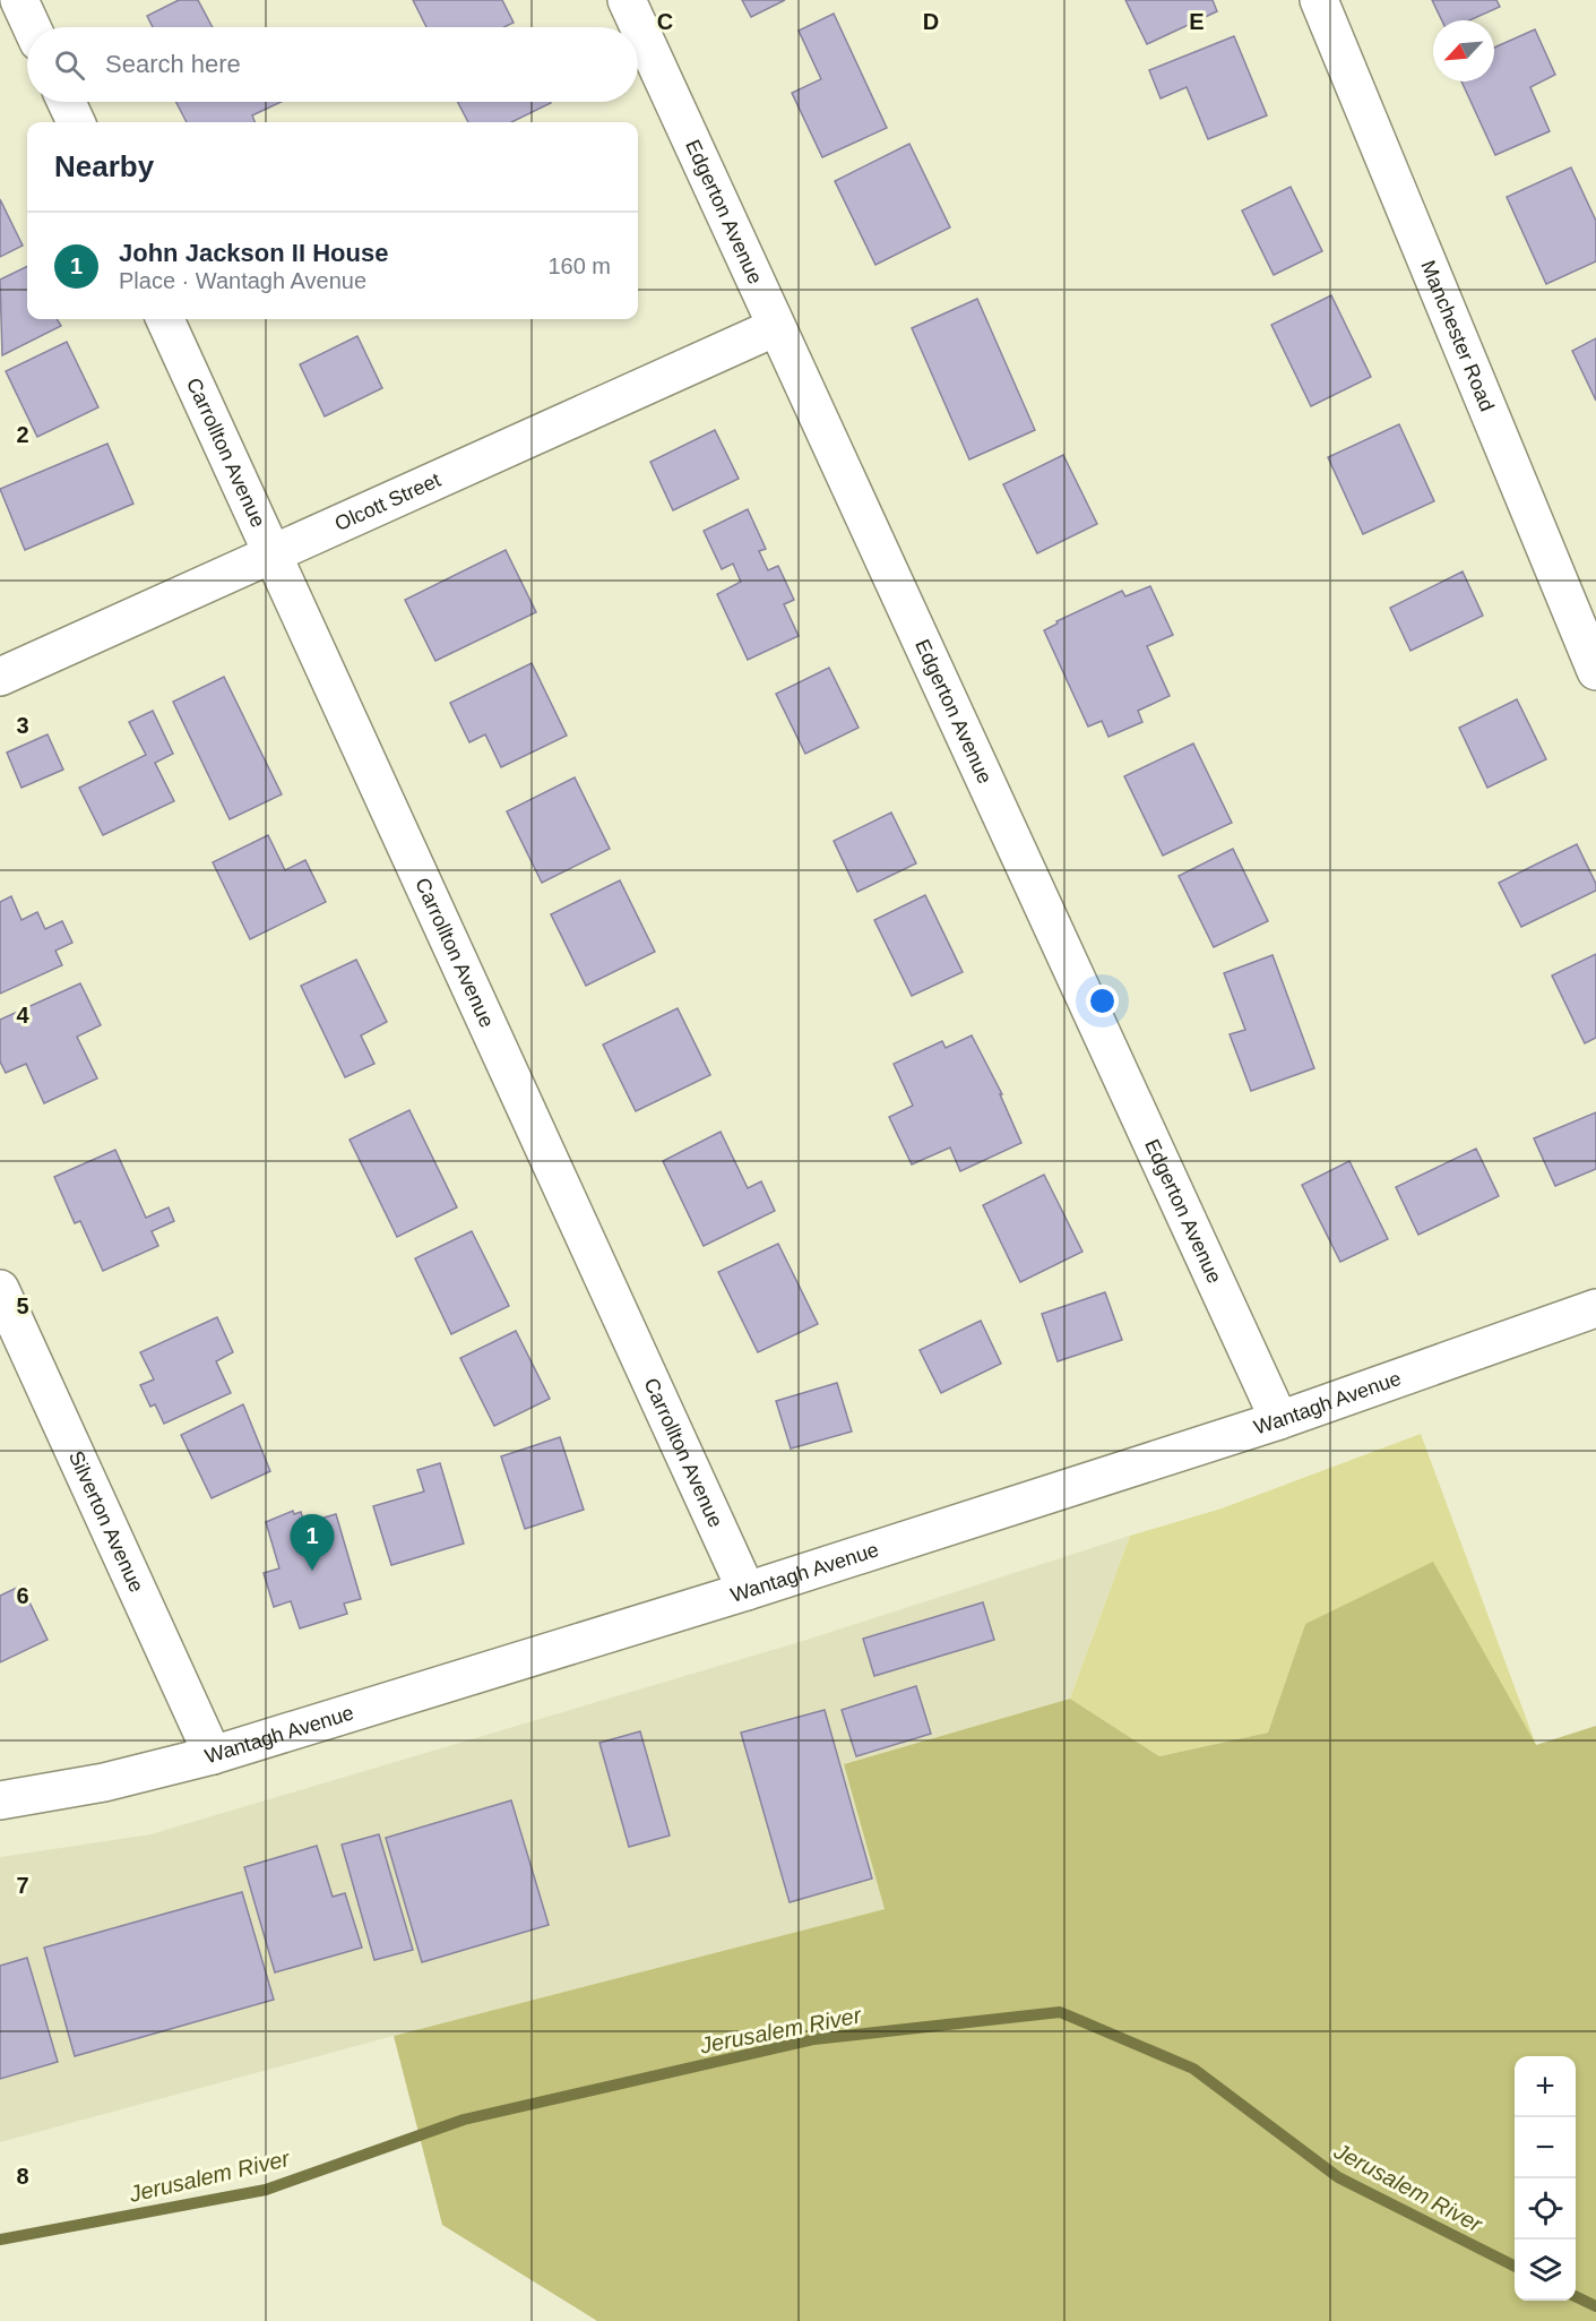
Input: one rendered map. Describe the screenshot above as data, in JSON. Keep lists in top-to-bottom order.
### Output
{
  "streets": {
    "street": [
      "Edgerton Avenue",
      "Manchester Road",
      "Carrollton Avenue",
      "Olcott Street",
      "Wantagh Avenue",
      "Silverton Avenue"
    ]
  },
  "crossings": [
    ["Edgerton Avenue", "Olcott Street"],
    ["Edgerton Avenue", "Wantagh Avenue"],
    ["Carrollton Avenue", "Olcott Street"],
    ["Carrollton Avenue", "Wantagh Avenue"],
    ["Wantagh Avenue", "Silverton Avenue"]
  ],
  "water": ["Jerusalem River"],
  "north": "bottom left",
  "page": {
    "search": "Search here",
    "heading": "Nearby",
    "list": [
      {
        "mark": "1",
        "name": "John Jackson II House",
        "note": "Place · Wantagh Avenue",
        "value": "160 m"
      }
    ],
    "pins": "1",
    "map_buttons": ["+", "−"]
  },
  "grid": {
    "columns": ["C", "D", "E"],
    "rows": [
      "2",
      "3",
      "4",
      "5",
      "6",
      "7",
      "8"
    ]
  }
}
